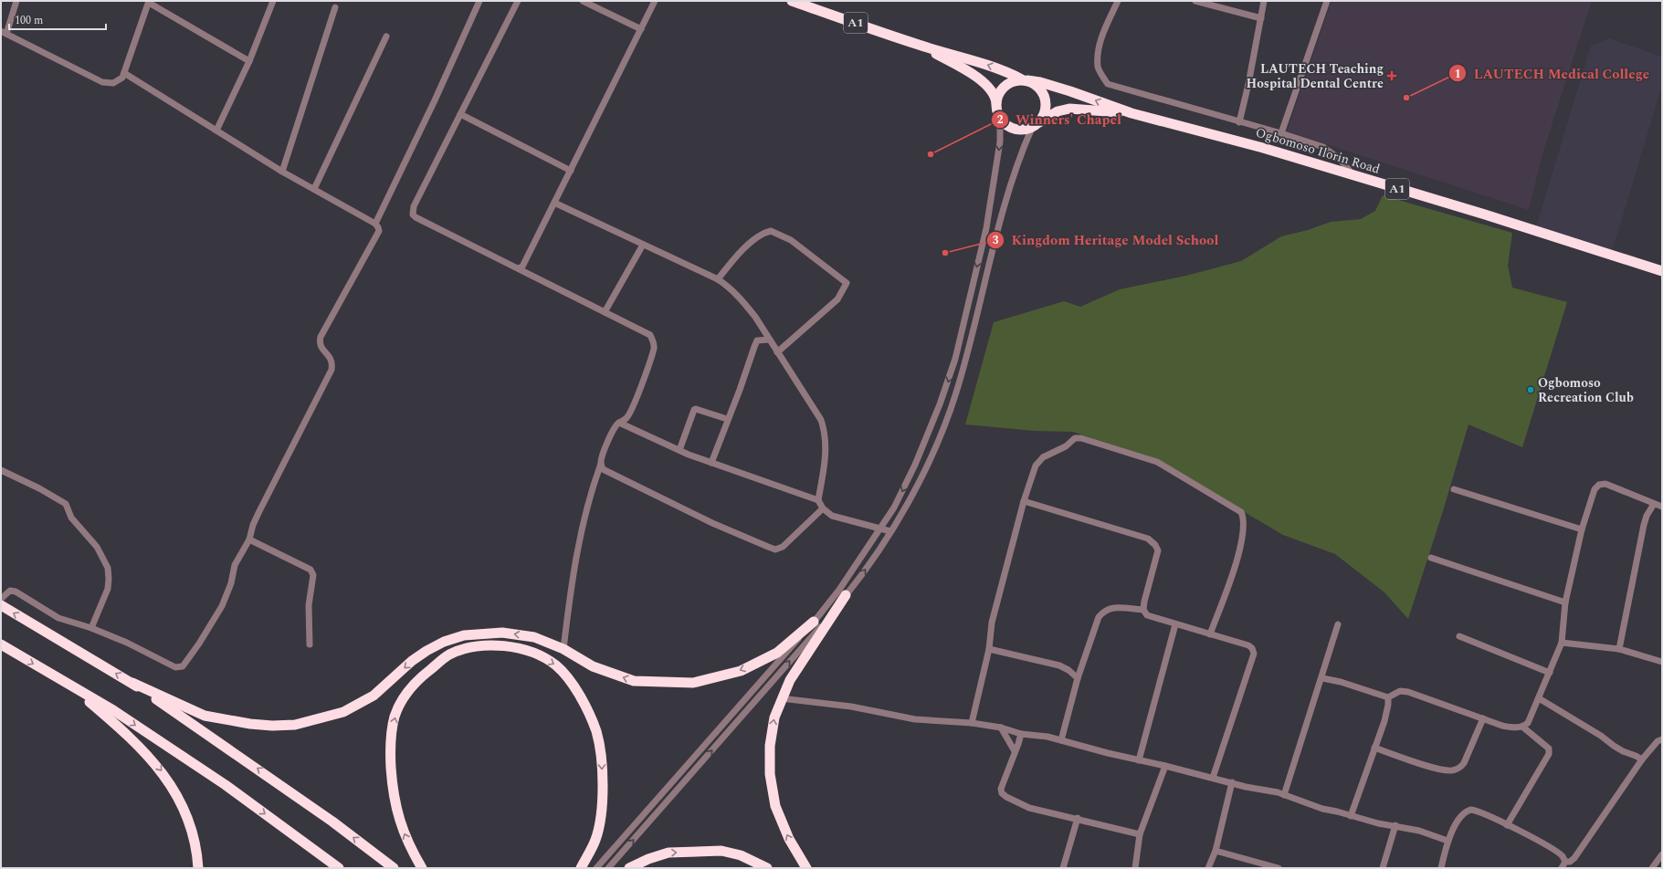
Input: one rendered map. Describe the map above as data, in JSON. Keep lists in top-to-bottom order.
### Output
{
  "streets": {
    "highway": ["A1", "Ogbomoso Ilorin Road"]
  },
  "crossings": [
    ["A1", "Ogbomoso Ilorin Road"]
  ],
  "places": {
    "health": ["LAUTECH Teaching Hospital Dental Centre"],
    "other": [
      "LAUTECH Medical College",
      "Winners' Chapel",
      "Kingdom Heritage Model School",
      "Ogbomoso Recreation Club"
    ]
  },
  "scale_bar": "100 m"
}
